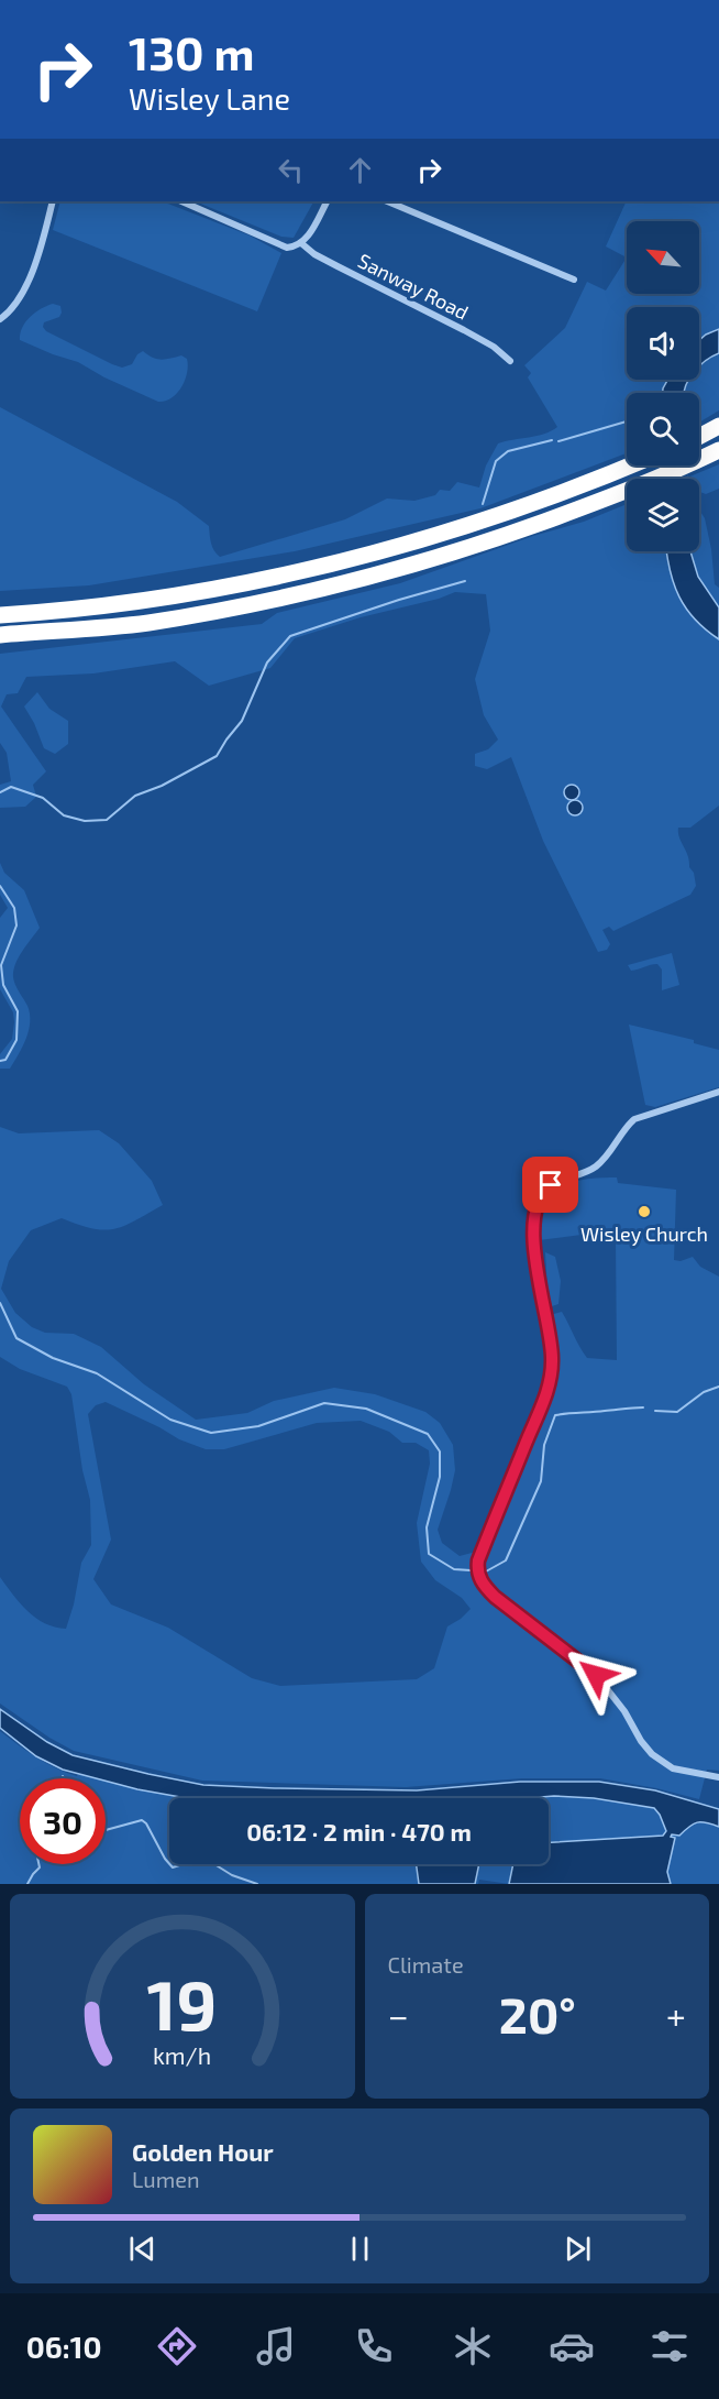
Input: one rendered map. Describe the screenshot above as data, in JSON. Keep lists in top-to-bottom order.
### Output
{
  "streets": {
    "street": ["Sanway Road"]
  },
  "places": ["Wisley Church"],
  "north": "top left",
  "page": {
    "turn": ["130 m", "Wisley Lane"],
    "limit": "30",
    "trip": "06:12 · 2 min · 470 m",
    "tile": "Climate",
    "heat": ["−", "20°", "+"],
    "song": ["Golden Hour", "Lumen"],
    "tabs": "06:10",
    "gauge": ["19", "km/h"]
  }
}
